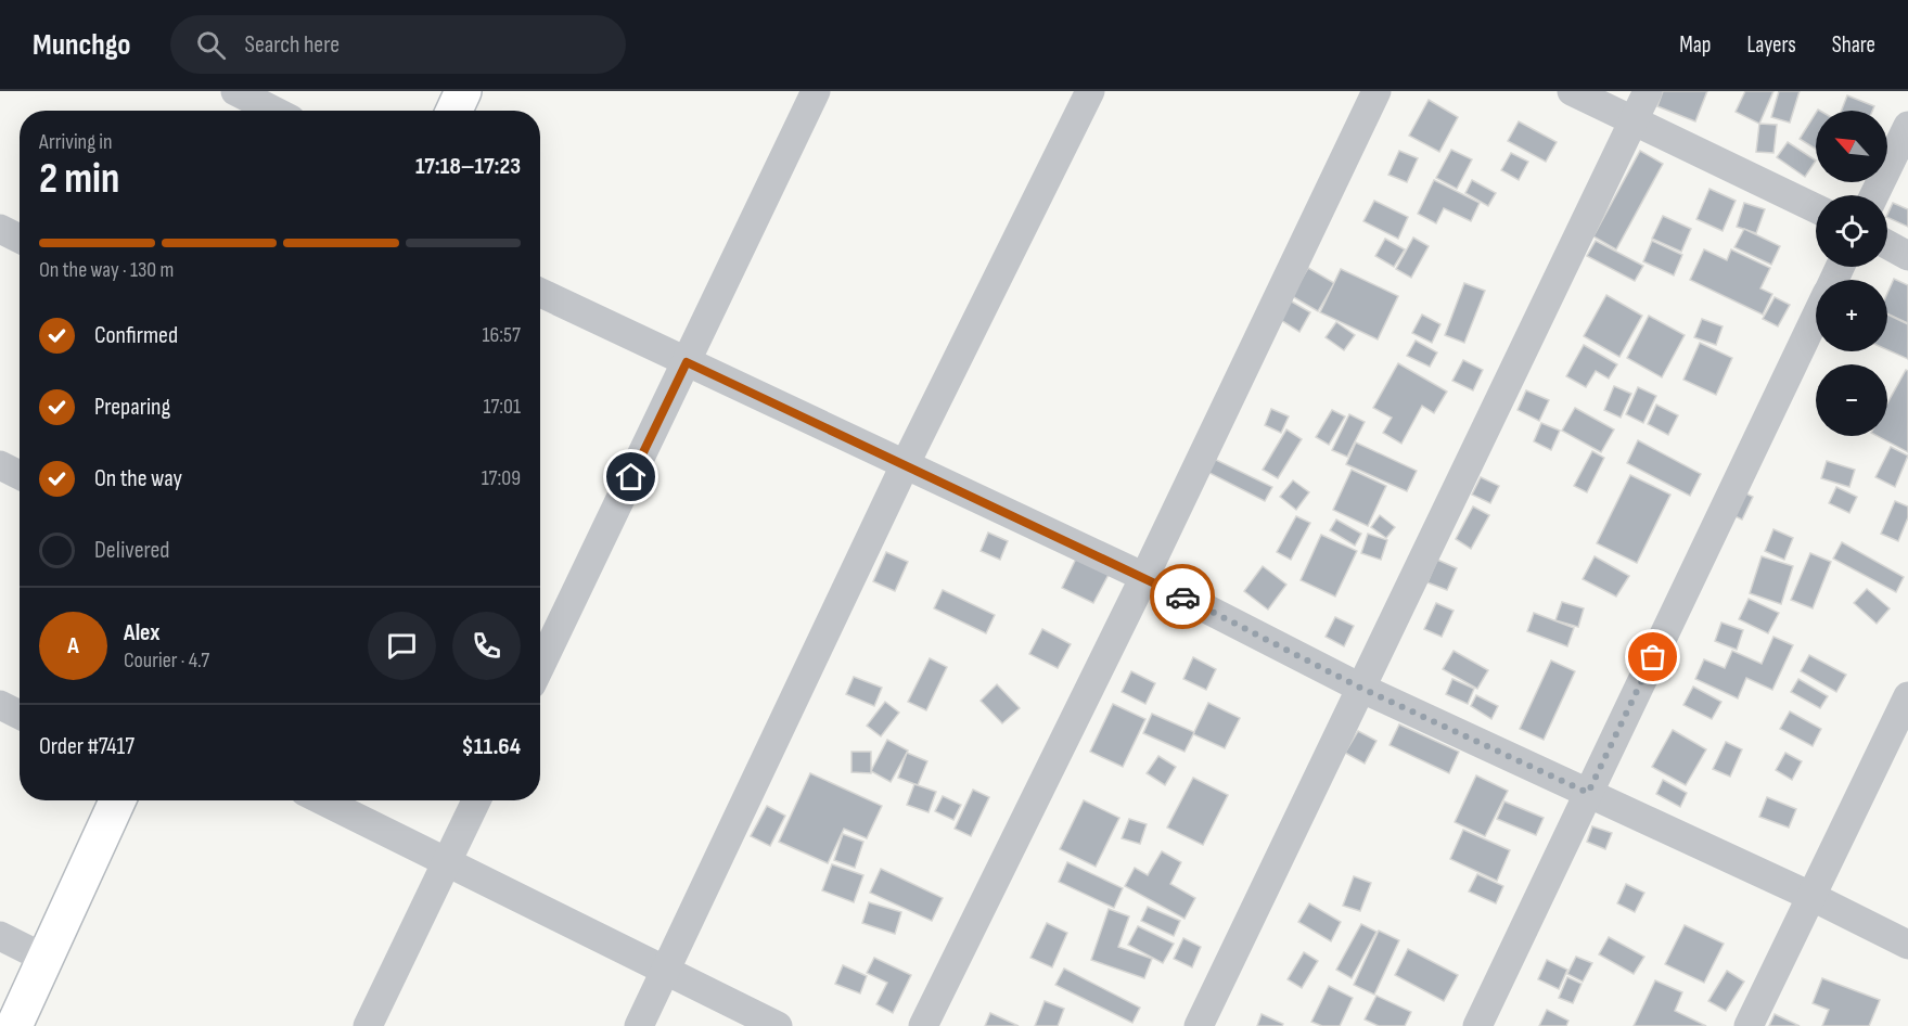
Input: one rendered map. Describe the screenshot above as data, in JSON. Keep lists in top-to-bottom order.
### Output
{
  "north": "top left",
  "page": {
    "header": "Munchgo",
    "search": "Search here",
    "nav": ["Map", "Layers", "Share"],
    "map_buttons": ["+", "−"],
    "heading": ["2 min", "Arriving in", "17:18–17:23"],
    "panel": [
      "Alex",
      "Courier · 4.7",
      "Order #7417",
      "$11.64"
    ],
    "bar": "On the way · 130 m",
    "list": [
      ["Confirmed", "16:57"],
      ["Preparing", "17:01"],
      ["On the way", "17:09"],
      "Delivered"
    ],
    "round": "A"
  }
}
